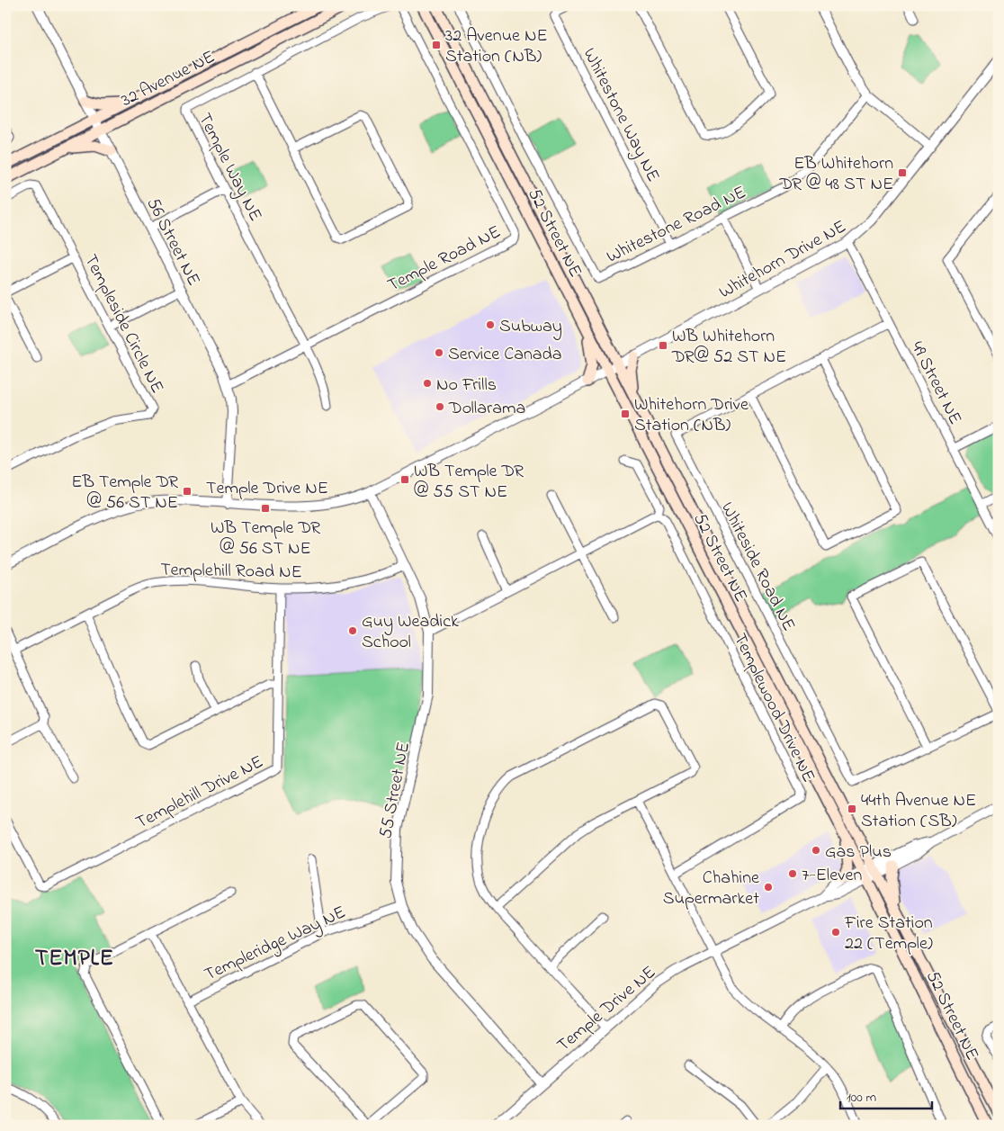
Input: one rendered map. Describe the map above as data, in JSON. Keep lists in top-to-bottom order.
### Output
{
  "streets": {
    "main road": ["32 Avenue NE", "52 Street NE"],
    "street": [
      "Whitestone Way NE",
      "Temple Way NE",
      "Whitestone Road NE",
      "56 Street NE",
      "Temple Road NE",
      "Whitehorn Drive NE",
      "Templeside Circle NE",
      "49 Street NE",
      "Temple Drive NE",
      "Whiteside Road NE",
      "Templehill Road NE",
      "Templewood Drive NE",
      "55 Street NE",
      "Templehill Drive NE",
      "Templeridge Way NE"
    ]
  },
  "crossings": [
    ["32 Avenue NE", "56 Street NE"],
    ["Whitestone Way NE", "Whitestone Road NE"],
    ["Temple Way NE", "Temple Road NE"],
    ["52 Street NE", "Whitehorn Drive NE"],
    ["52 Street NE", "Temple Drive NE"],
    ["56 Street NE", "Temple Road NE"],
    ["56 Street NE", "Temple Drive NE"],
    ["Whitehorn Drive NE", "49 Street NE"],
    ["Whitehorn Drive NE", "Temple Drive NE"],
    ["49 Street NE", "Whiteside Road NE"],
    ["Temple Drive NE", "55 Street NE"],
    ["Templehill Road NE", "55 Street NE"],
    ["Templehill Road NE", "Templehill Drive NE"],
    ["55 Street NE", "Templeridge Way NE"]
  ],
  "districts": ["TEMPLE"],
  "places": {
    "transit": [
      "32 Avenue NE Station (NB)",
      "EB Whitehorn DR @ 48 ST NE",
      "WB Whitehorn DR@ 52 ST NE",
      "Whitehorn Drive Station (NB)",
      "WB Temple DR @ 55 ST NE",
      "EB Temple DR @ 56 ST NE",
      "WB Temple DR @ 56 ST NE",
      "44th Avenue NE Station (SB)"
    ],
    "other": [
      "Subway",
      "Service Canada",
      "No Frills",
      "Dollarama",
      "Guy Weadick School",
      "Gas Plus",
      "7-Eleven",
      "Chahine Supermarket",
      "Fire Station 22 (Temple)"
    ]
  },
  "scale_bar": "100 m"
}
